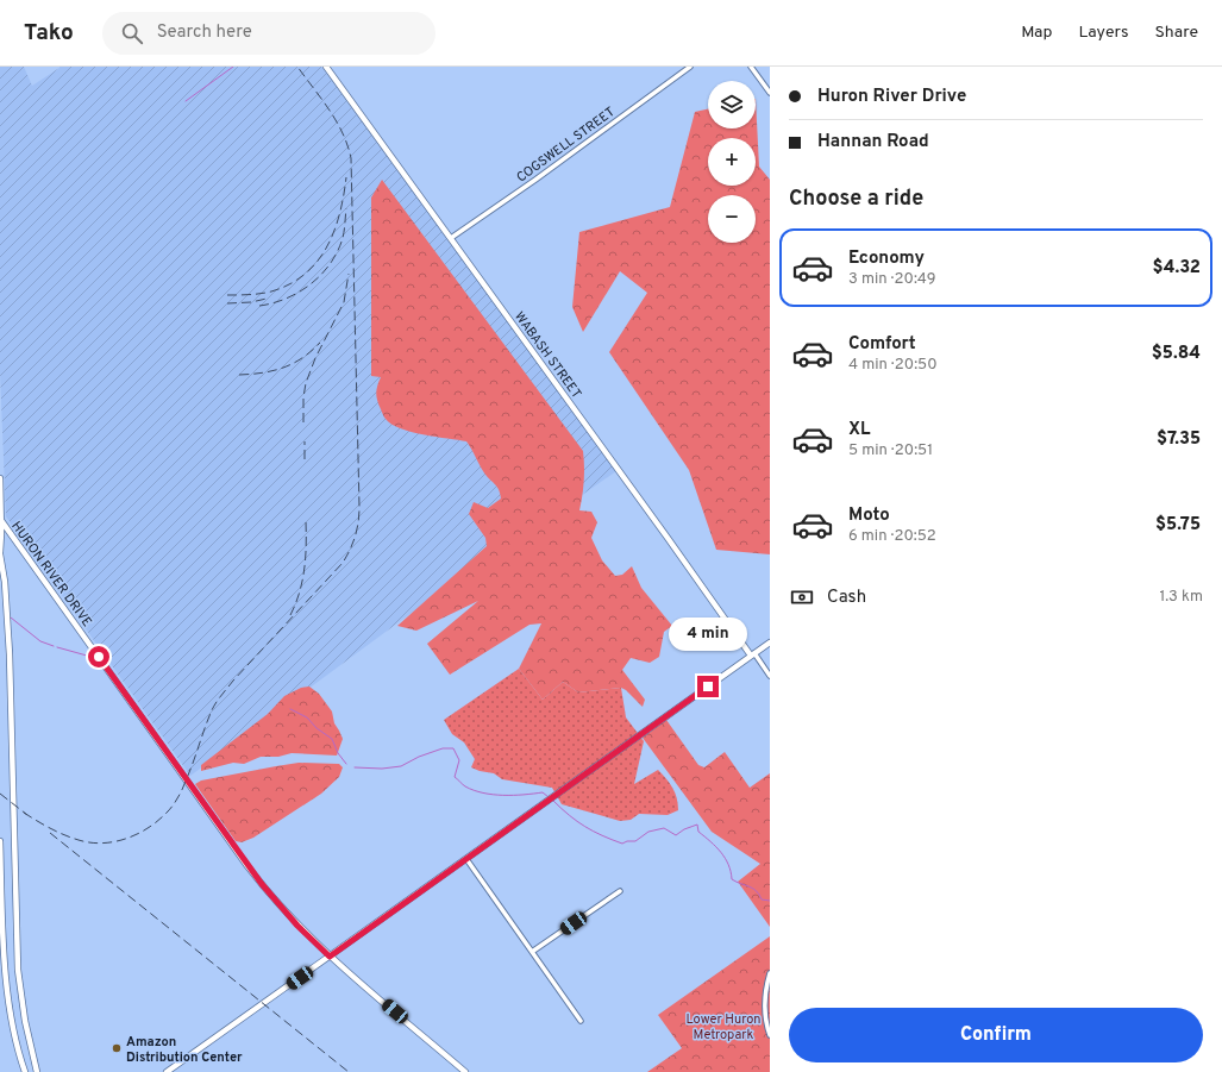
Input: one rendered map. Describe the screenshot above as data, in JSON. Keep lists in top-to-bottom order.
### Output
{
  "streets": {
    "street": ["COGSWELL STREET", "WABASH STREET", "HURON RIVER DRIVE"]
  },
  "crossings": [
    ["COGSWELL STREET", "WABASH STREET"]
  ],
  "parks": ["Lower Huron Metropark"],
  "places": ["Amazon Distribution Center"],
  "page": {
    "header": "Tako",
    "search": "Search here",
    "nav": ["Map", "Layers", "Share"],
    "banner": ["Huron River Drive", "Hannan Road"],
    "map_buttons": ["+", "−"],
    "heading": "Choose a ride",
    "list": [
      {
        "name": "Economy",
        "note": "3 min · 20:49",
        "value": "$4.32"
      },
      {
        "name": "Comfort",
        "note": "4 min · 20:50",
        "value": "$5.84"
      },
      {
        "name": "XL",
        "note": "5 min · 20:51",
        "value": "$7.35"
      },
      {
        "name": "Moto",
        "note": "6 min · 20:52",
        "value": "$5.75"
      }
    ],
    "pay": ["Cash", "1.3 km"],
    "bubble": "4 min",
    "buttons": "Confirm"
  }
}
